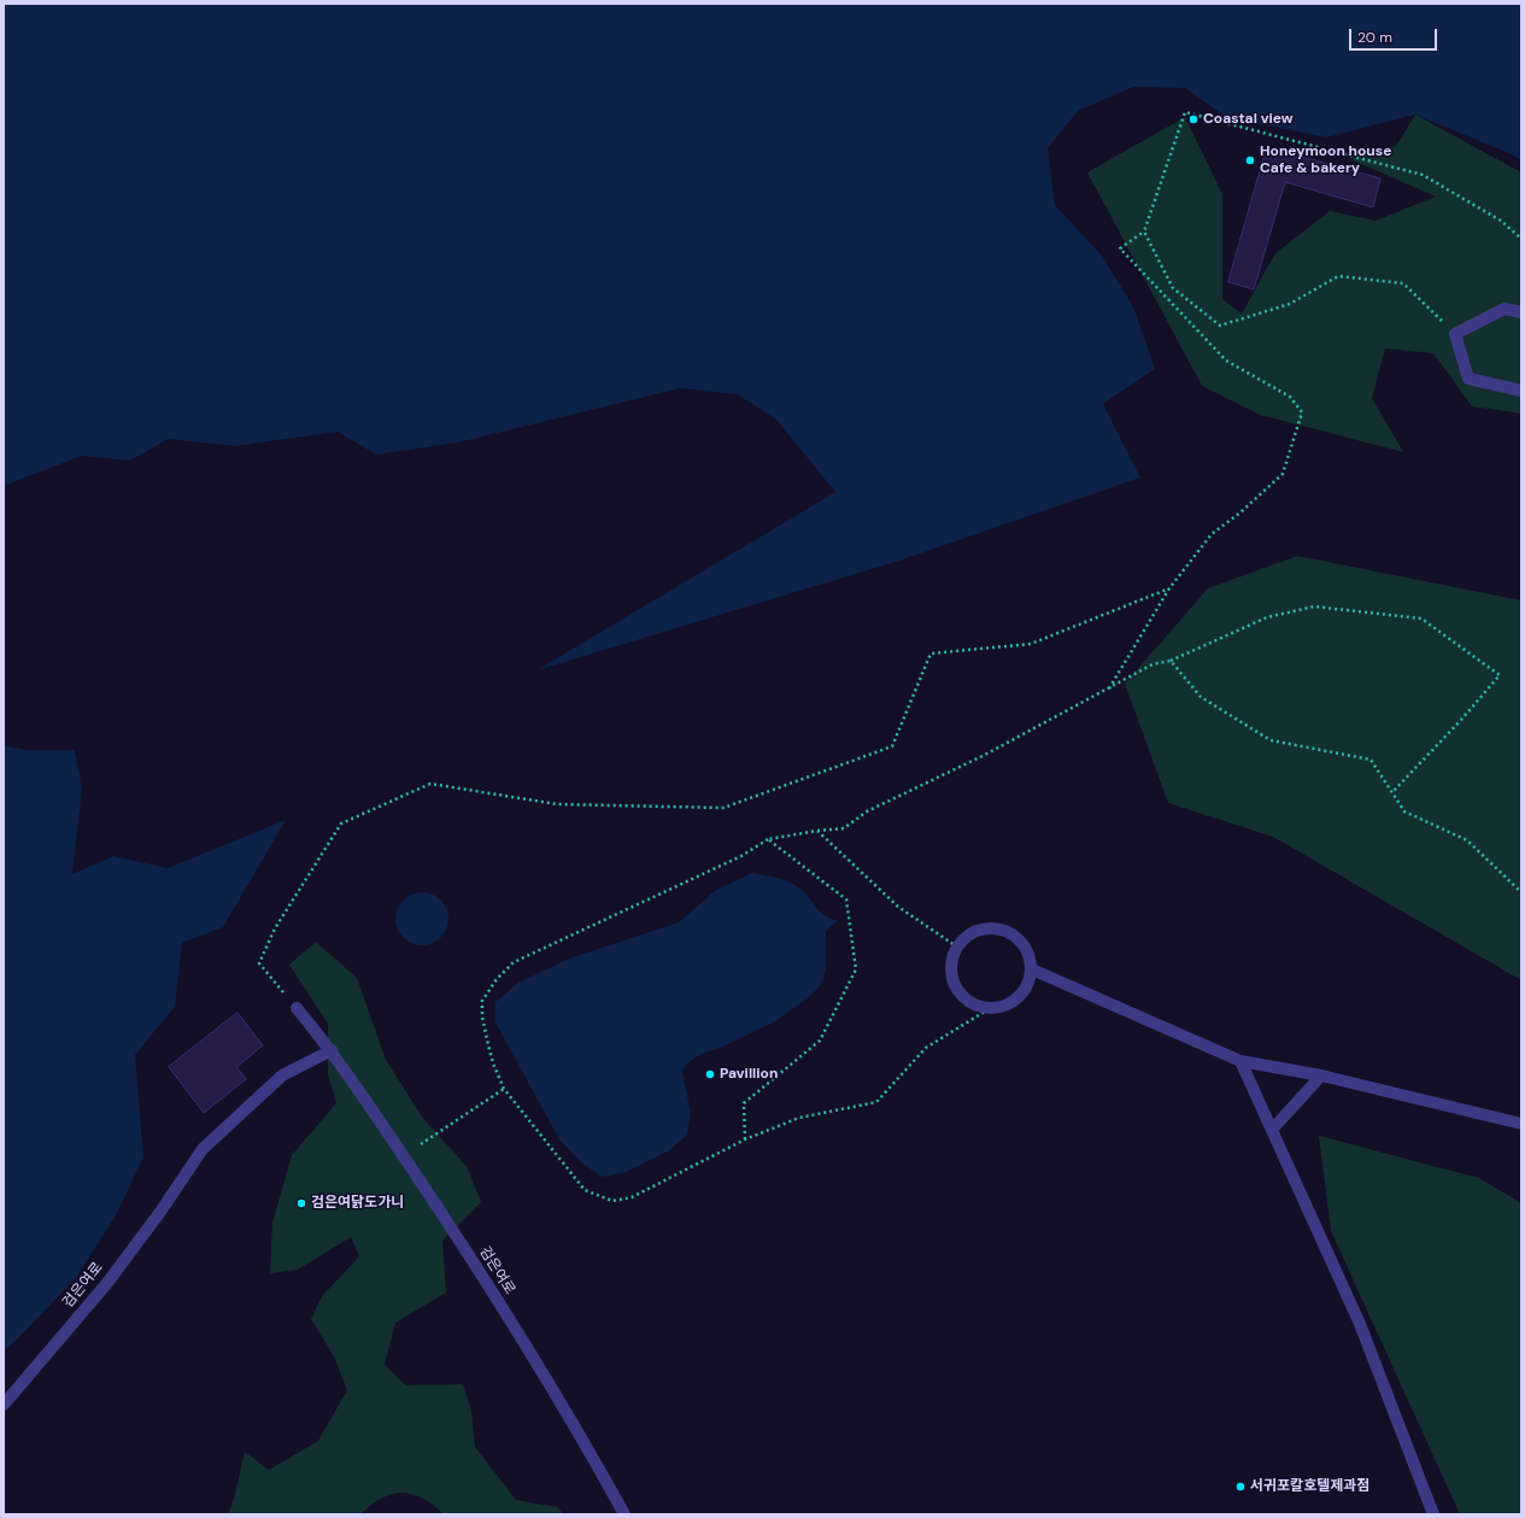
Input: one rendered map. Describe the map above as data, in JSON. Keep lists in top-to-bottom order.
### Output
{
  "streets": {
    "street": ["검은여로"]
  },
  "places": [
    "Coastal view",
    "Honeymoon house Cafe & bakery",
    "Pavillion",
    "검은여닭도가니",
    "서귀포칼호텔제과점"
  ],
  "scale_bar": "20 m"
}
